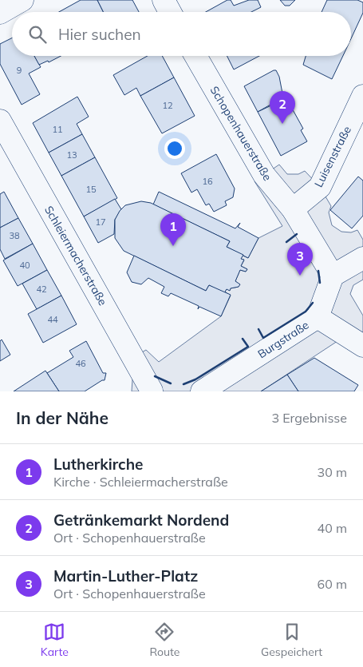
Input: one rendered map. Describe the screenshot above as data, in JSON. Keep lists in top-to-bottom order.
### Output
{
  "streets": {
    "street": [
      "Schopenhauerstraße",
      "Luisenstraße",
      "Schleiermacherstraße",
      "Burgstraße"
    ]
  },
  "crossings": [
    ["Schopenhauerstraße", "Luisenstraße"],
    ["Schopenhauerstraße", "Burgstraße"]
  ],
  "house_numbers": [
    "9",
    "12",
    "11",
    "13",
    "16",
    "15",
    "17",
    "38",
    "40",
    "42",
    "44",
    "46"
  ],
  "page": {
    "search": "Hier suchen",
    "pins": ["2", "1", "3"],
    "heading": ["In der Nähe", "3 Ergebnisse"],
    "list": [
      {
        "mark": "1",
        "name": "Lutherkirche",
        "note": "Kirche · Schleiermacherstraße",
        "value": "30 m"
      },
      {
        "mark": "2",
        "name": "Getränkemarkt Nordend",
        "note": "Ort · Schopenhauerstraße",
        "value": "40 m"
      },
      {
        "mark": "3",
        "name": "Martin-Luther-Platz",
        "note": "Ort · Schopenhauerstraße",
        "value": "60 m"
      }
    ],
    "nav": ["Karte", "Route", "Gespeichert"]
  }
}
